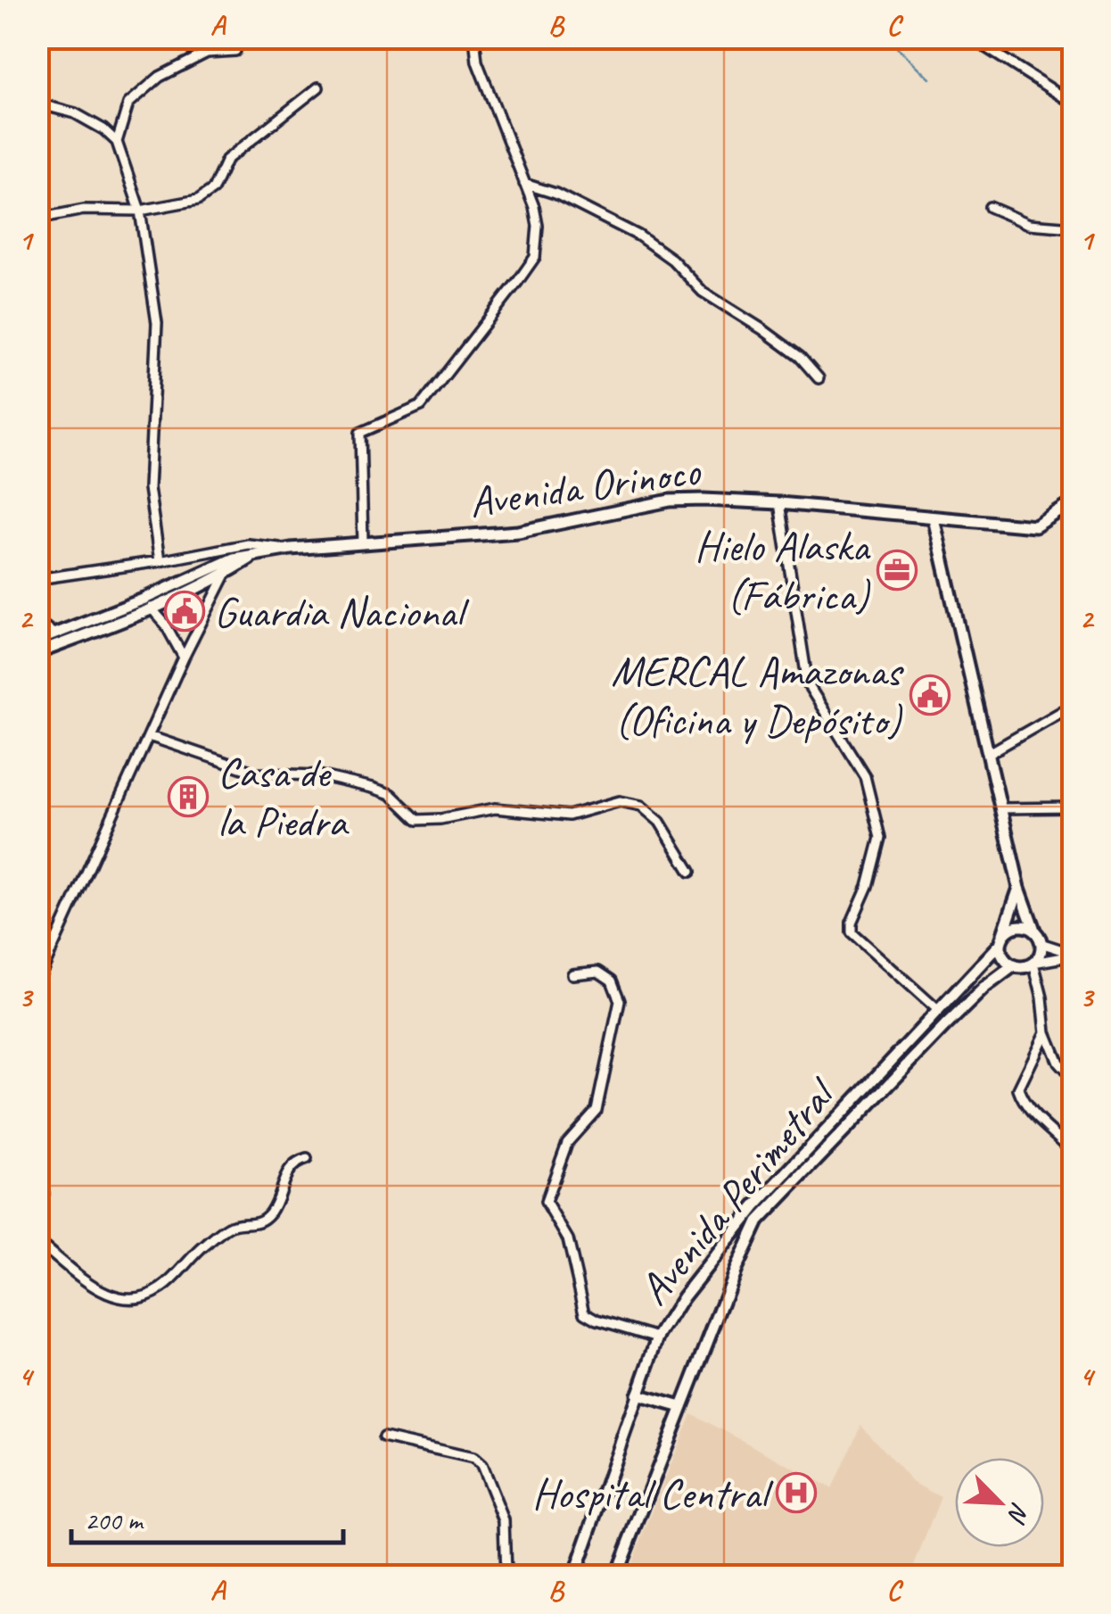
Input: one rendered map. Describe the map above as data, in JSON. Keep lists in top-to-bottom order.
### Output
{
  "streets": {
    "main road": ["Avenida Orinoco", "Avenida Perimetral"]
  },
  "places": {
    "office": ["Hielo Alaska (Fábrica)"],
    "public building": ["Guardia Nacional", "MERCAL Amazonas (Oficina y Depósito)"],
    "building": ["Casa de la Piedra"],
    "hospital": ["Hospital Central"]
  },
  "scale_bar": "200 m",
  "north": "bottom right",
  "grid": {
    "columns": ["A", "B", "C"],
    "rows": [
      "1",
      "2",
      "3",
      "4"
    ]
  }
}
